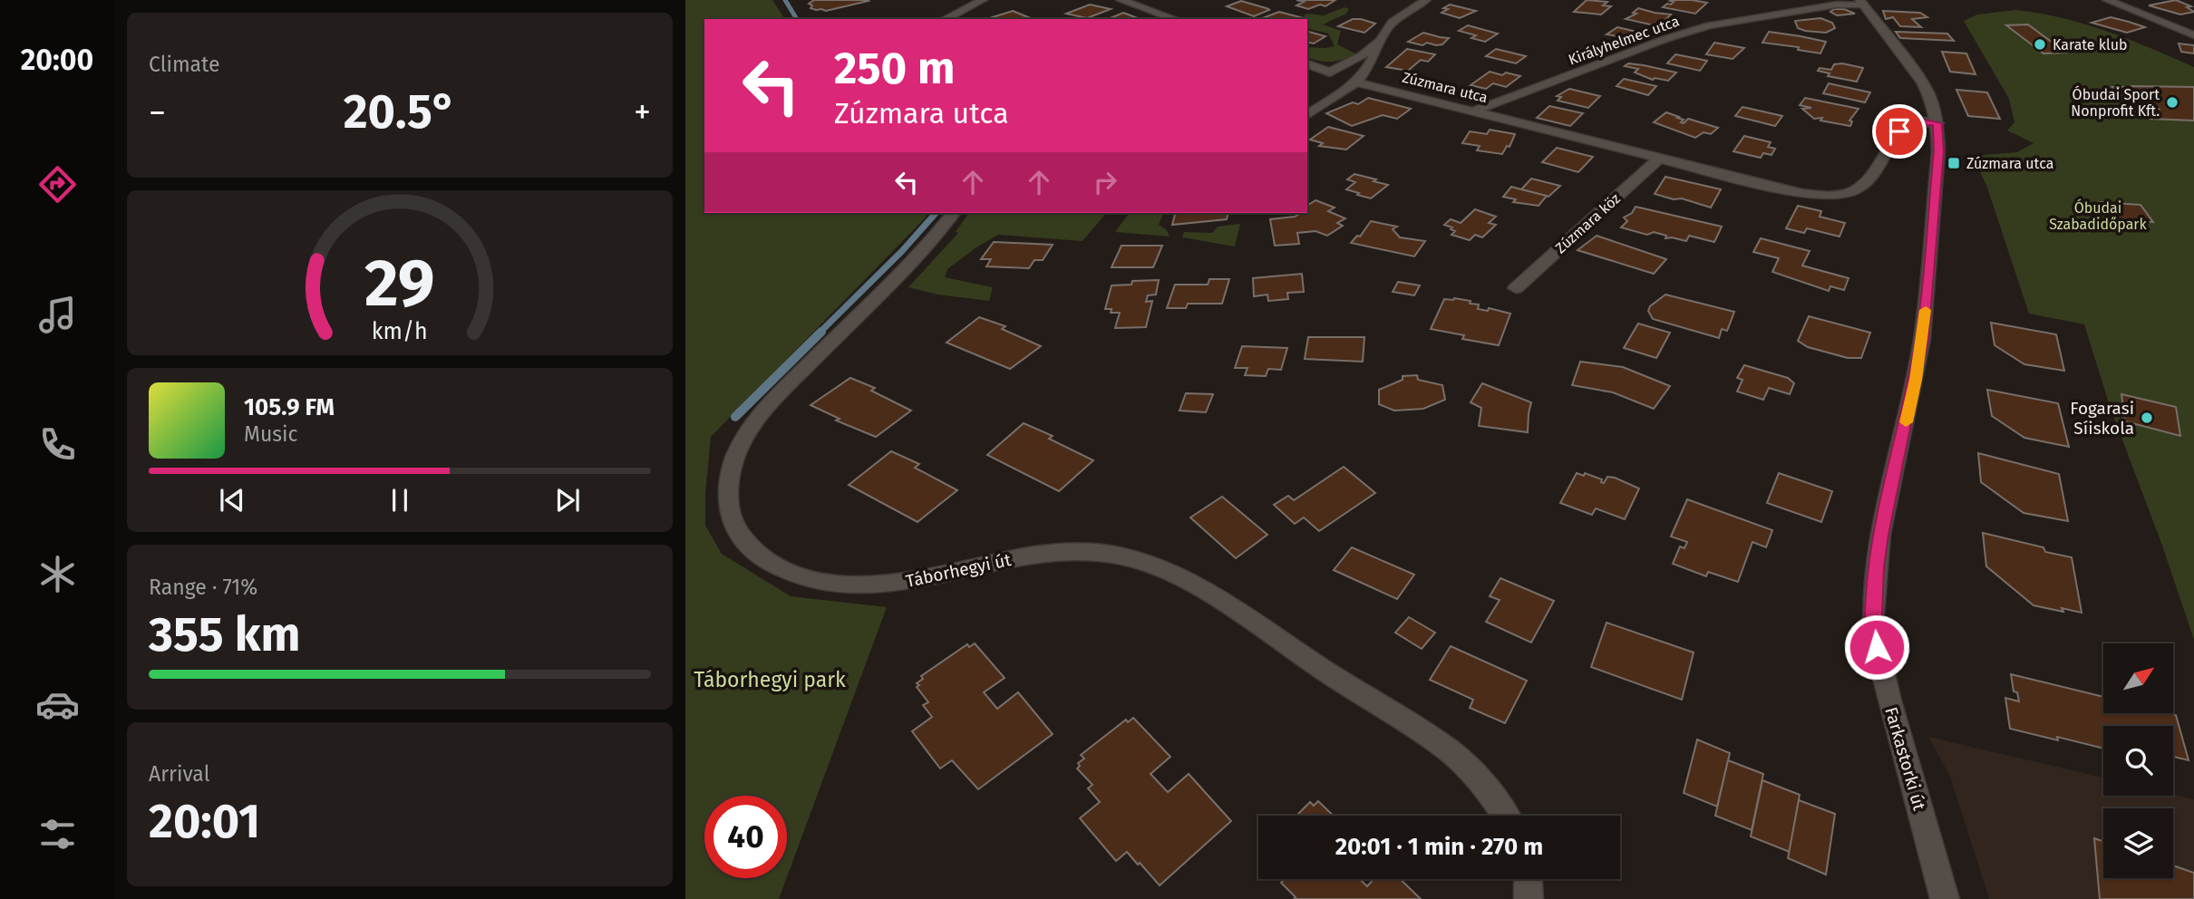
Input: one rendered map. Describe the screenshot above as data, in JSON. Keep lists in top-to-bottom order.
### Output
{
  "streets": {
    "street": [
      "Királyhelmec utca",
      "Zúzmara utca",
      "Zúzmara köz",
      "Táborhegyi út",
      "Farkastorki út"
    ]
  },
  "crossings": [
    ["Királyhelmec utca", "Zúzmara utca"],
    ["Királyhelmec utca", "Farkastorki út"],
    ["Zúzmara utca", "Zúzmara köz"],
    ["Zúzmara utca", "Farkastorki út"]
  ],
  "parks": ["Óbudai Szabadidőpark", "Táborhegyi park"],
  "places": {
    "other": ["Karate klub", "Óbudai Sport Nonprofit Kft.", "Fogarasi Síiskola"],
    "transit": ["Zúzmara utca"]
  },
  "north": "top right",
  "page": {
    "tabs": "20:00",
    "tile": [
      "Climate",
      ["Range · 71%", "355 km"],
      ["Arrival", "20:01"]
    ],
    "turn": ["250 m", "Zúzmara utca"],
    "heat": ["−", "20.5°", "+"],
    "song": ["105.9 FM", "Music"],
    "limit": "40",
    "trip": "20:01 · 1 min · 270 m",
    "gauge": ["29", "km/h"]
  }
}
